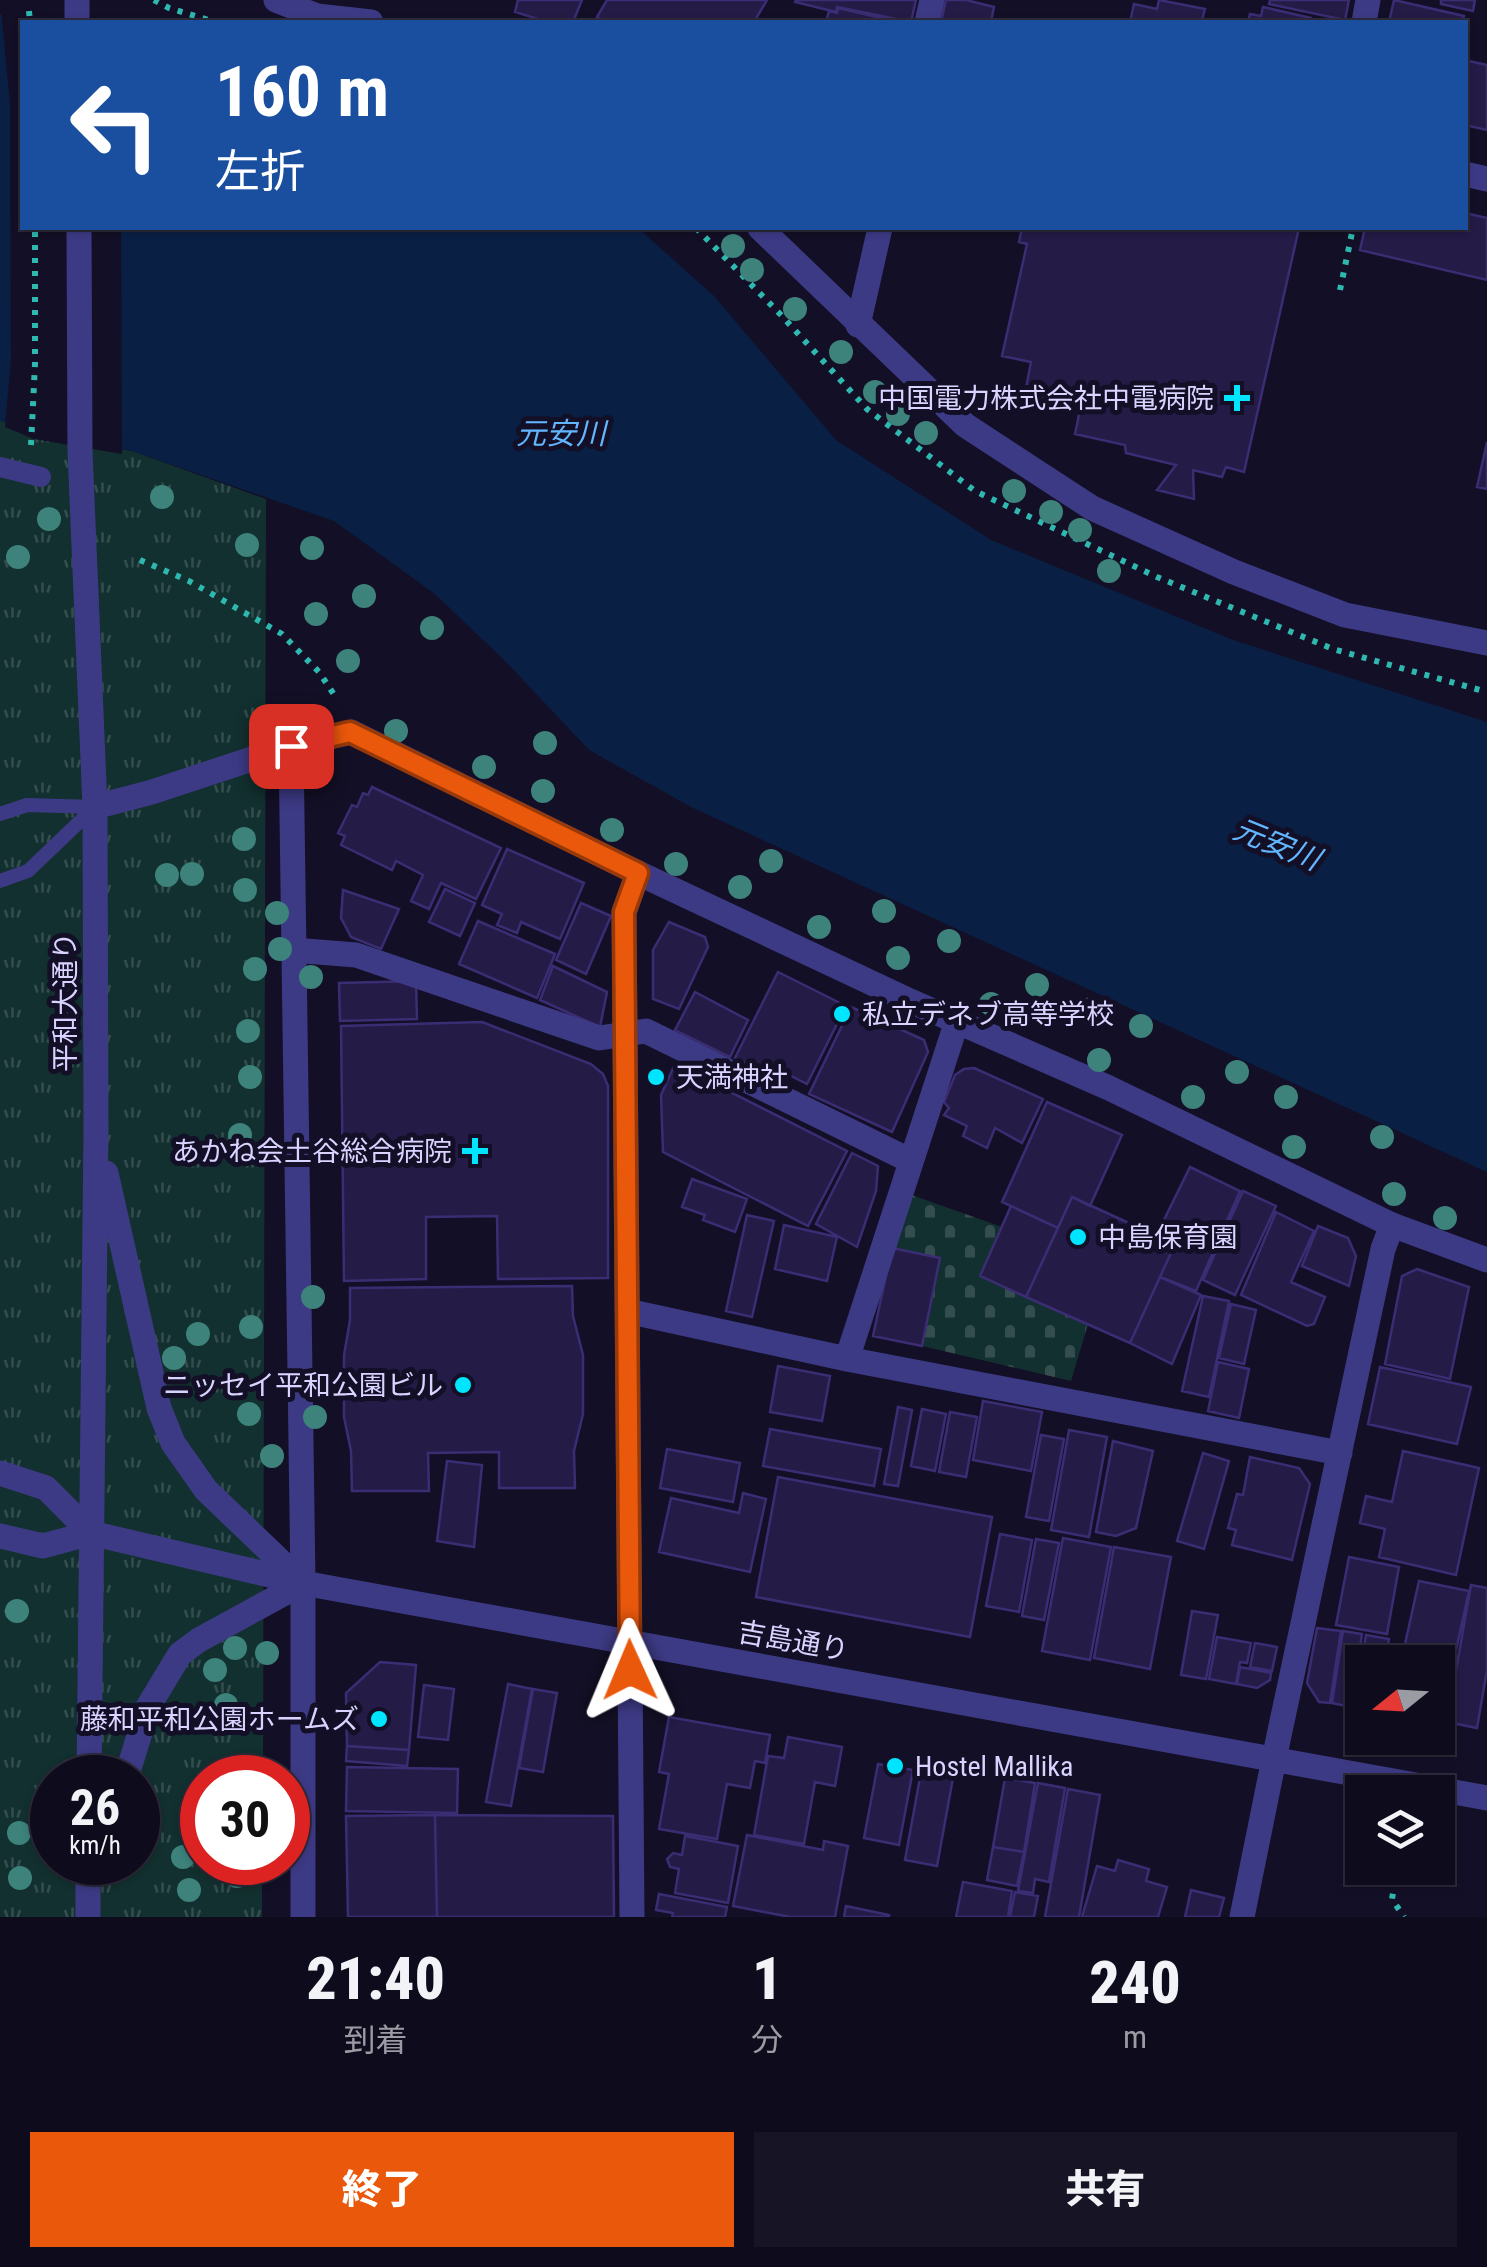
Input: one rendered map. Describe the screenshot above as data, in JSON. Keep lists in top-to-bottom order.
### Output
{
  "streets": {
    "street": ["平和大通り", "吉島通り"]
  },
  "crossings": [
    ["平和大通り", "吉島通り"]
  ],
  "water": ["元安川"],
  "places": {
    "health": ["中国電力株式会社中電病院", "あかね会土谷総合病院"],
    "other": [
      "私立デネブ高等学校",
      "天満神社",
      "中島保育園",
      "ニッセイ平和公園ビル",
      "藤和平和公園ホームズ",
      "Hostel Mallika"
    ]
  },
  "north": "left",
  "page": {
    "turn": ["160 m", "左折"],
    "speed": "26 km/h",
    "limit": "30",
    "eta": [
      "21:40",
      "到着",
      "1",
      "分",
      "240",
      "m"
    ],
    "buttons": ["終了", "共有"]
  }
}
